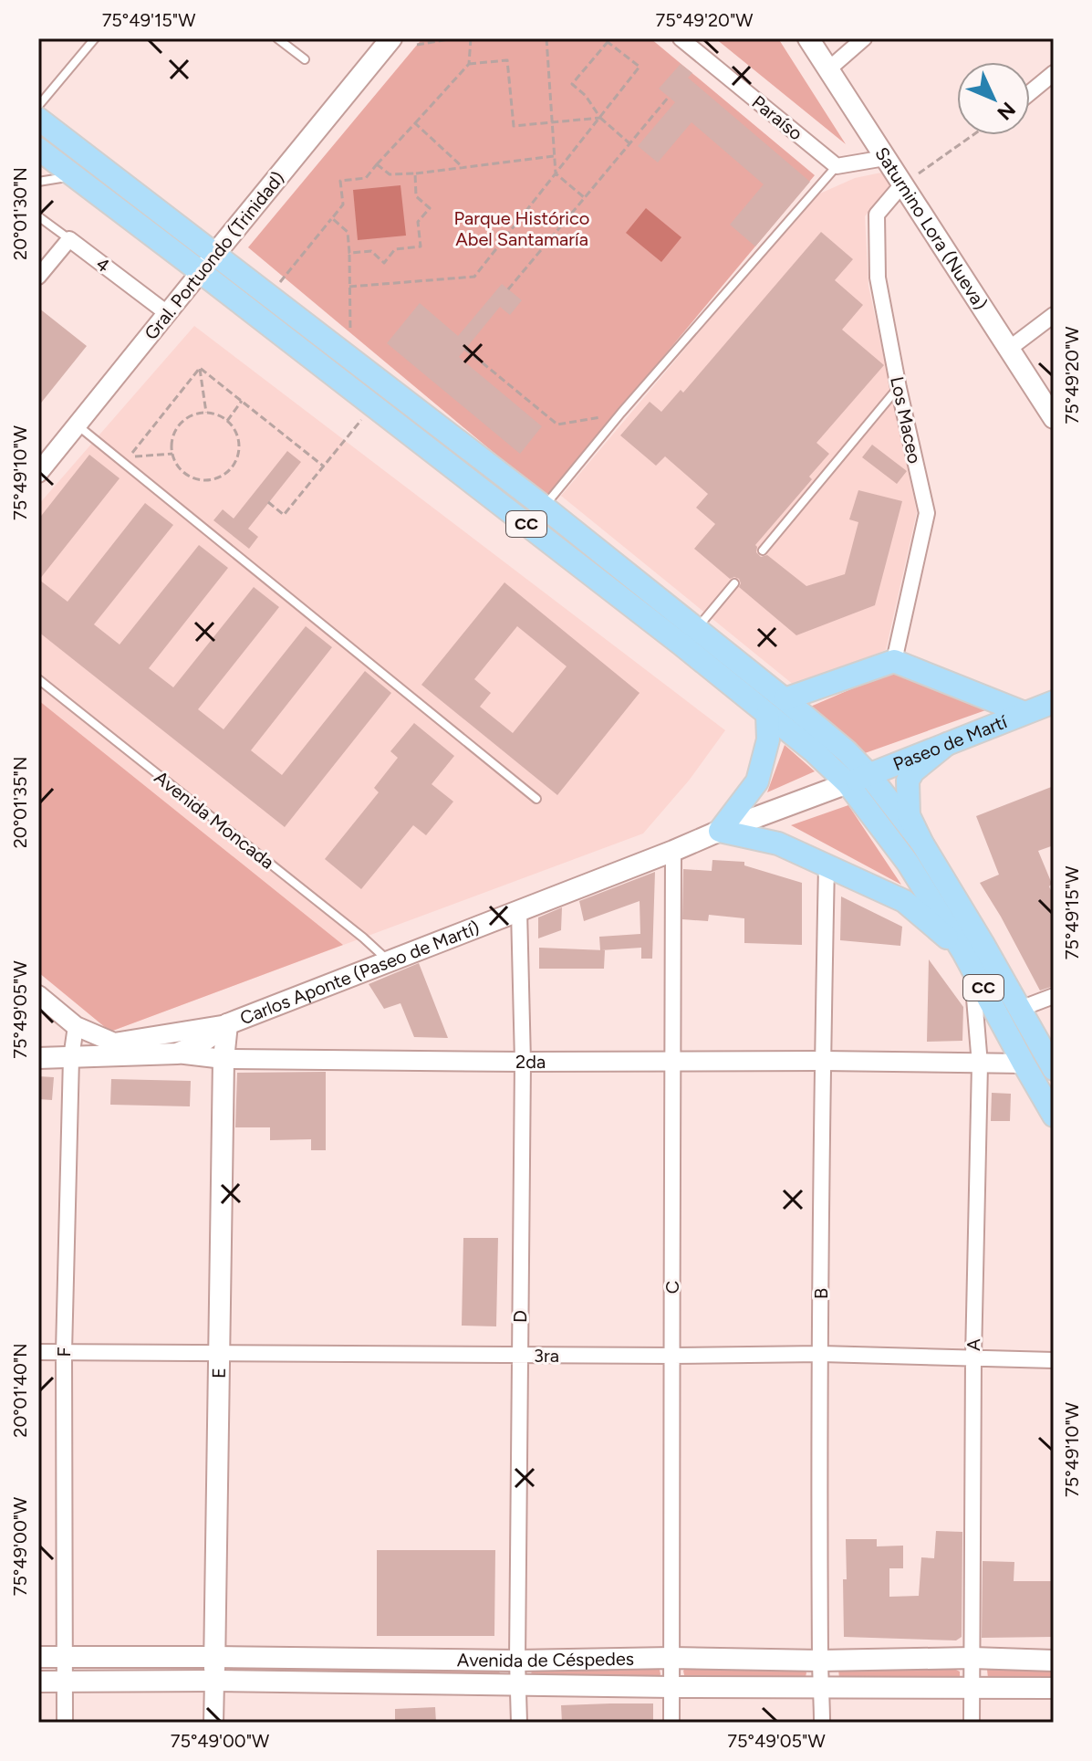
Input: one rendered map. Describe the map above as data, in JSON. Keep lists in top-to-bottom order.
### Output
{
  "streets": {
    "main road": [
      "Saturnino Lora (Nueva)",
      "Gral. Portuondo (Trinidad)",
      "CC",
      "Paseo de Martí",
      "Carlos Aponte (Paseo de Martí)",
      "2da",
      "E",
      "Avenida de Céspedes"
    ],
    "street": [
      "Paraíso",
      "4",
      "Los Maceo",
      "C",
      "B",
      "D",
      "A",
      "F",
      "3ra"
    ],
    "lane": ["Avenida Moncada"]
  },
  "crossings": [
    ["Saturnino Lora (Nueva)", "Los Maceo"],
    ["Gral. Portuondo (Trinidad)", "4"],
    ["Gral. Portuondo (Trinidad)", "CC"],
    ["CC", "Paseo de Martí"],
    ["CC", "Carlos Aponte (Paseo de Martí)"],
    ["CC", "2da"],
    ["CC", "A"],
    ["Paseo de Martí", "Carlos Aponte (Paseo de Martí)"],
    ["Avenida Moncada", "Carlos Aponte (Paseo de Martí)"],
    ["Carlos Aponte (Paseo de Martí)", "C"],
    ["Carlos Aponte (Paseo de Martí)", "D"],
    ["Carlos Aponte (Paseo de Martí)", "F"],
    ["Carlos Aponte (Paseo de Martí)", "E"],
    ["2da", "C"],
    ["2da", "B"],
    ["2da", "D"],
    ["2da", "A"],
    ["2da", "F"],
    ["2da", "E"],
    ["C", "3ra"],
    ["C", "Avenida de Céspedes"],
    ["B", "3ra"],
    ["B", "Avenida de Céspedes"],
    ["D", "3ra"],
    ["D", "Avenida de Céspedes"],
    ["A", "3ra"],
    ["A", "Avenida de Céspedes"],
    ["F", "3ra"],
    ["F", "Avenida de Céspedes"],
    ["3ra", "E"],
    ["E", "Avenida de Céspedes"]
  ],
  "parks": ["Parque Histórico Abel Santamaría"],
  "north": "bottom right",
  "coordinates": [
    "75°49'15\"W",
    "75°49'20\"W",
    "20°01'30\"N",
    "75°49'10\"W",
    "20°01'35\"N",
    "75°49'05\"W",
    "20°01'40\"N",
    "75°49'00\"W"
  ]
}
